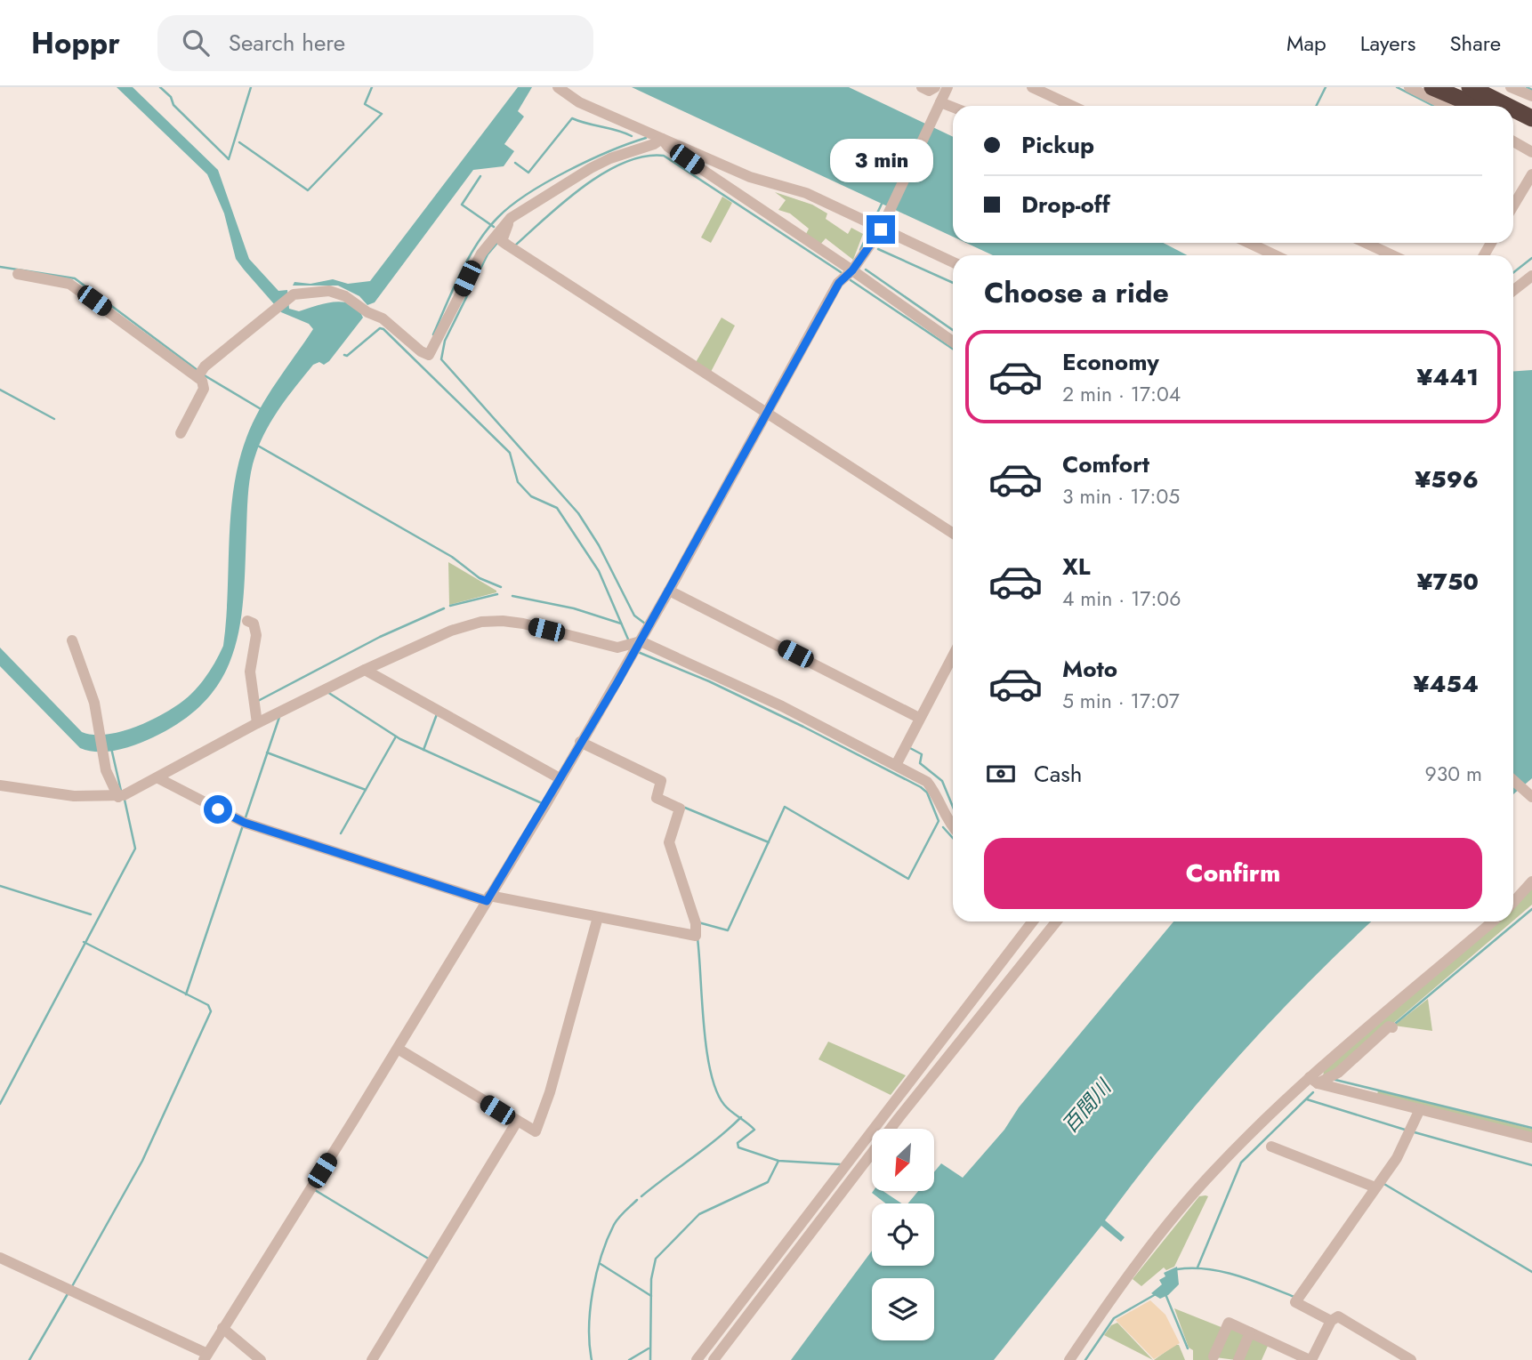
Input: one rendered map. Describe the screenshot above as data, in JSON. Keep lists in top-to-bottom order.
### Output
{
  "water": ["百間川"],
  "north": "bottom left",
  "page": {
    "header": "Hoppr",
    "search": "Search here",
    "nav": ["Map", "Layers", "Share"],
    "banner": ["Pickup", "Drop-off"],
    "bubble": "3 min",
    "heading": "Choose a ride",
    "list": [
      {
        "name": "Economy",
        "note": "2 min · 17:04",
        "value": "¥441"
      },
      {
        "name": "Comfort",
        "note": "3 min · 17:05",
        "value": "¥596"
      },
      {
        "name": "XL",
        "note": "4 min · 17:06",
        "value": "¥750"
      },
      {
        "name": "Moto",
        "note": "5 min · 17:07",
        "value": "¥454"
      }
    ],
    "pay": ["Cash", "930 m"],
    "buttons": "Confirm"
  }
}
